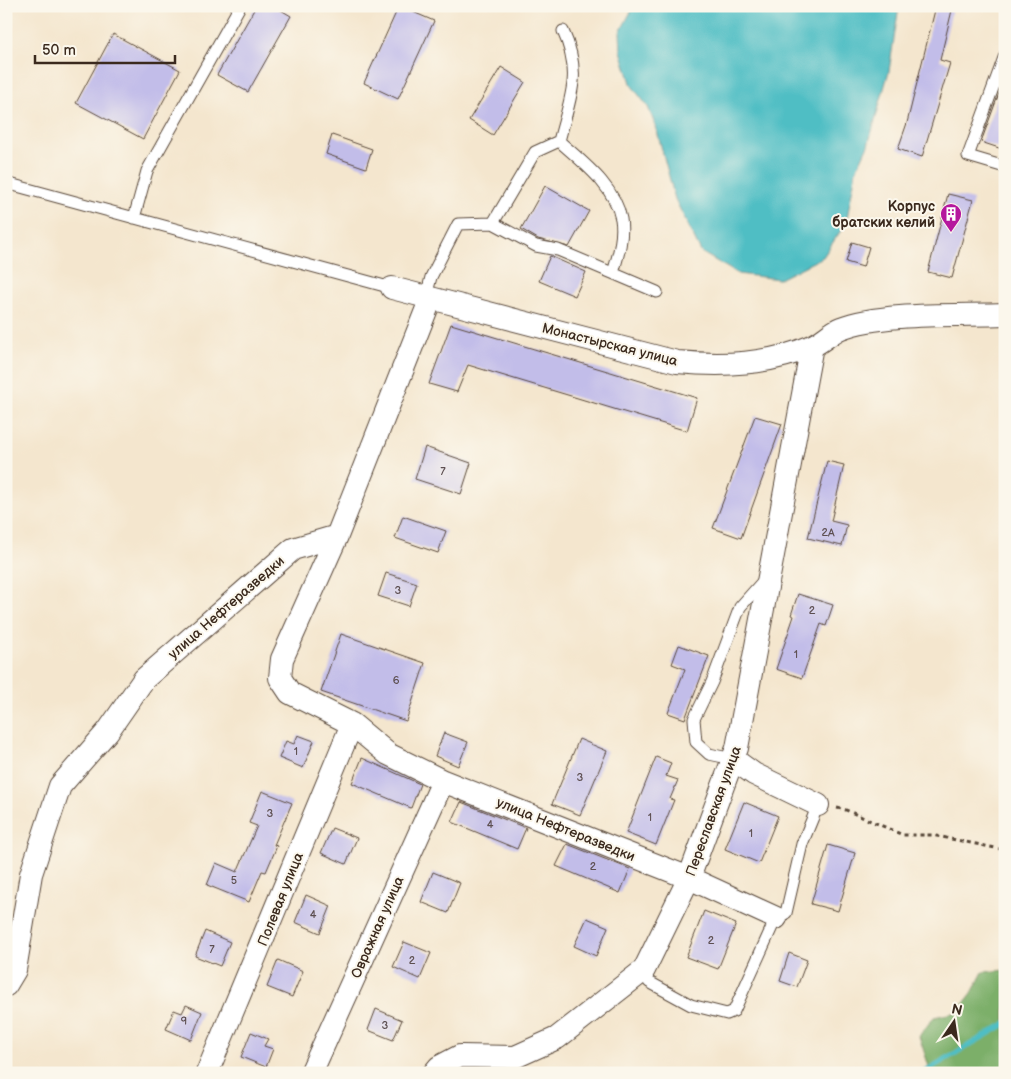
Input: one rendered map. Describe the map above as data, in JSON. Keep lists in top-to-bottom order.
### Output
{
  "streets": {
    "street": [
      "Монастырская улица",
      "улица Нефтеразведки",
      "Переславская улица",
      "Полевая улица",
      "Овражная улица"
    ]
  },
  "crossings": [
    ["Монастырская улица", "Переславская улица"],
    ["улица Нефтеразведки", "Переславская улица"],
    ["улица Нефтеразведки", "Полевая улица"],
    ["улица Нефтеразведки", "Овражная улица"]
  ],
  "places": {
    "building": ["Корпус братских келий"]
  },
  "house_numbers": [
    "7",
    "2А",
    "3",
    "2",
    "1",
    "6",
    "1",
    "3",
    "3",
    "1",
    "4",
    "1",
    "2",
    "5",
    "4",
    "2",
    "7",
    "2",
    "9",
    "3"
  ],
  "scale_bar": "50 m",
  "north": "top"
}
